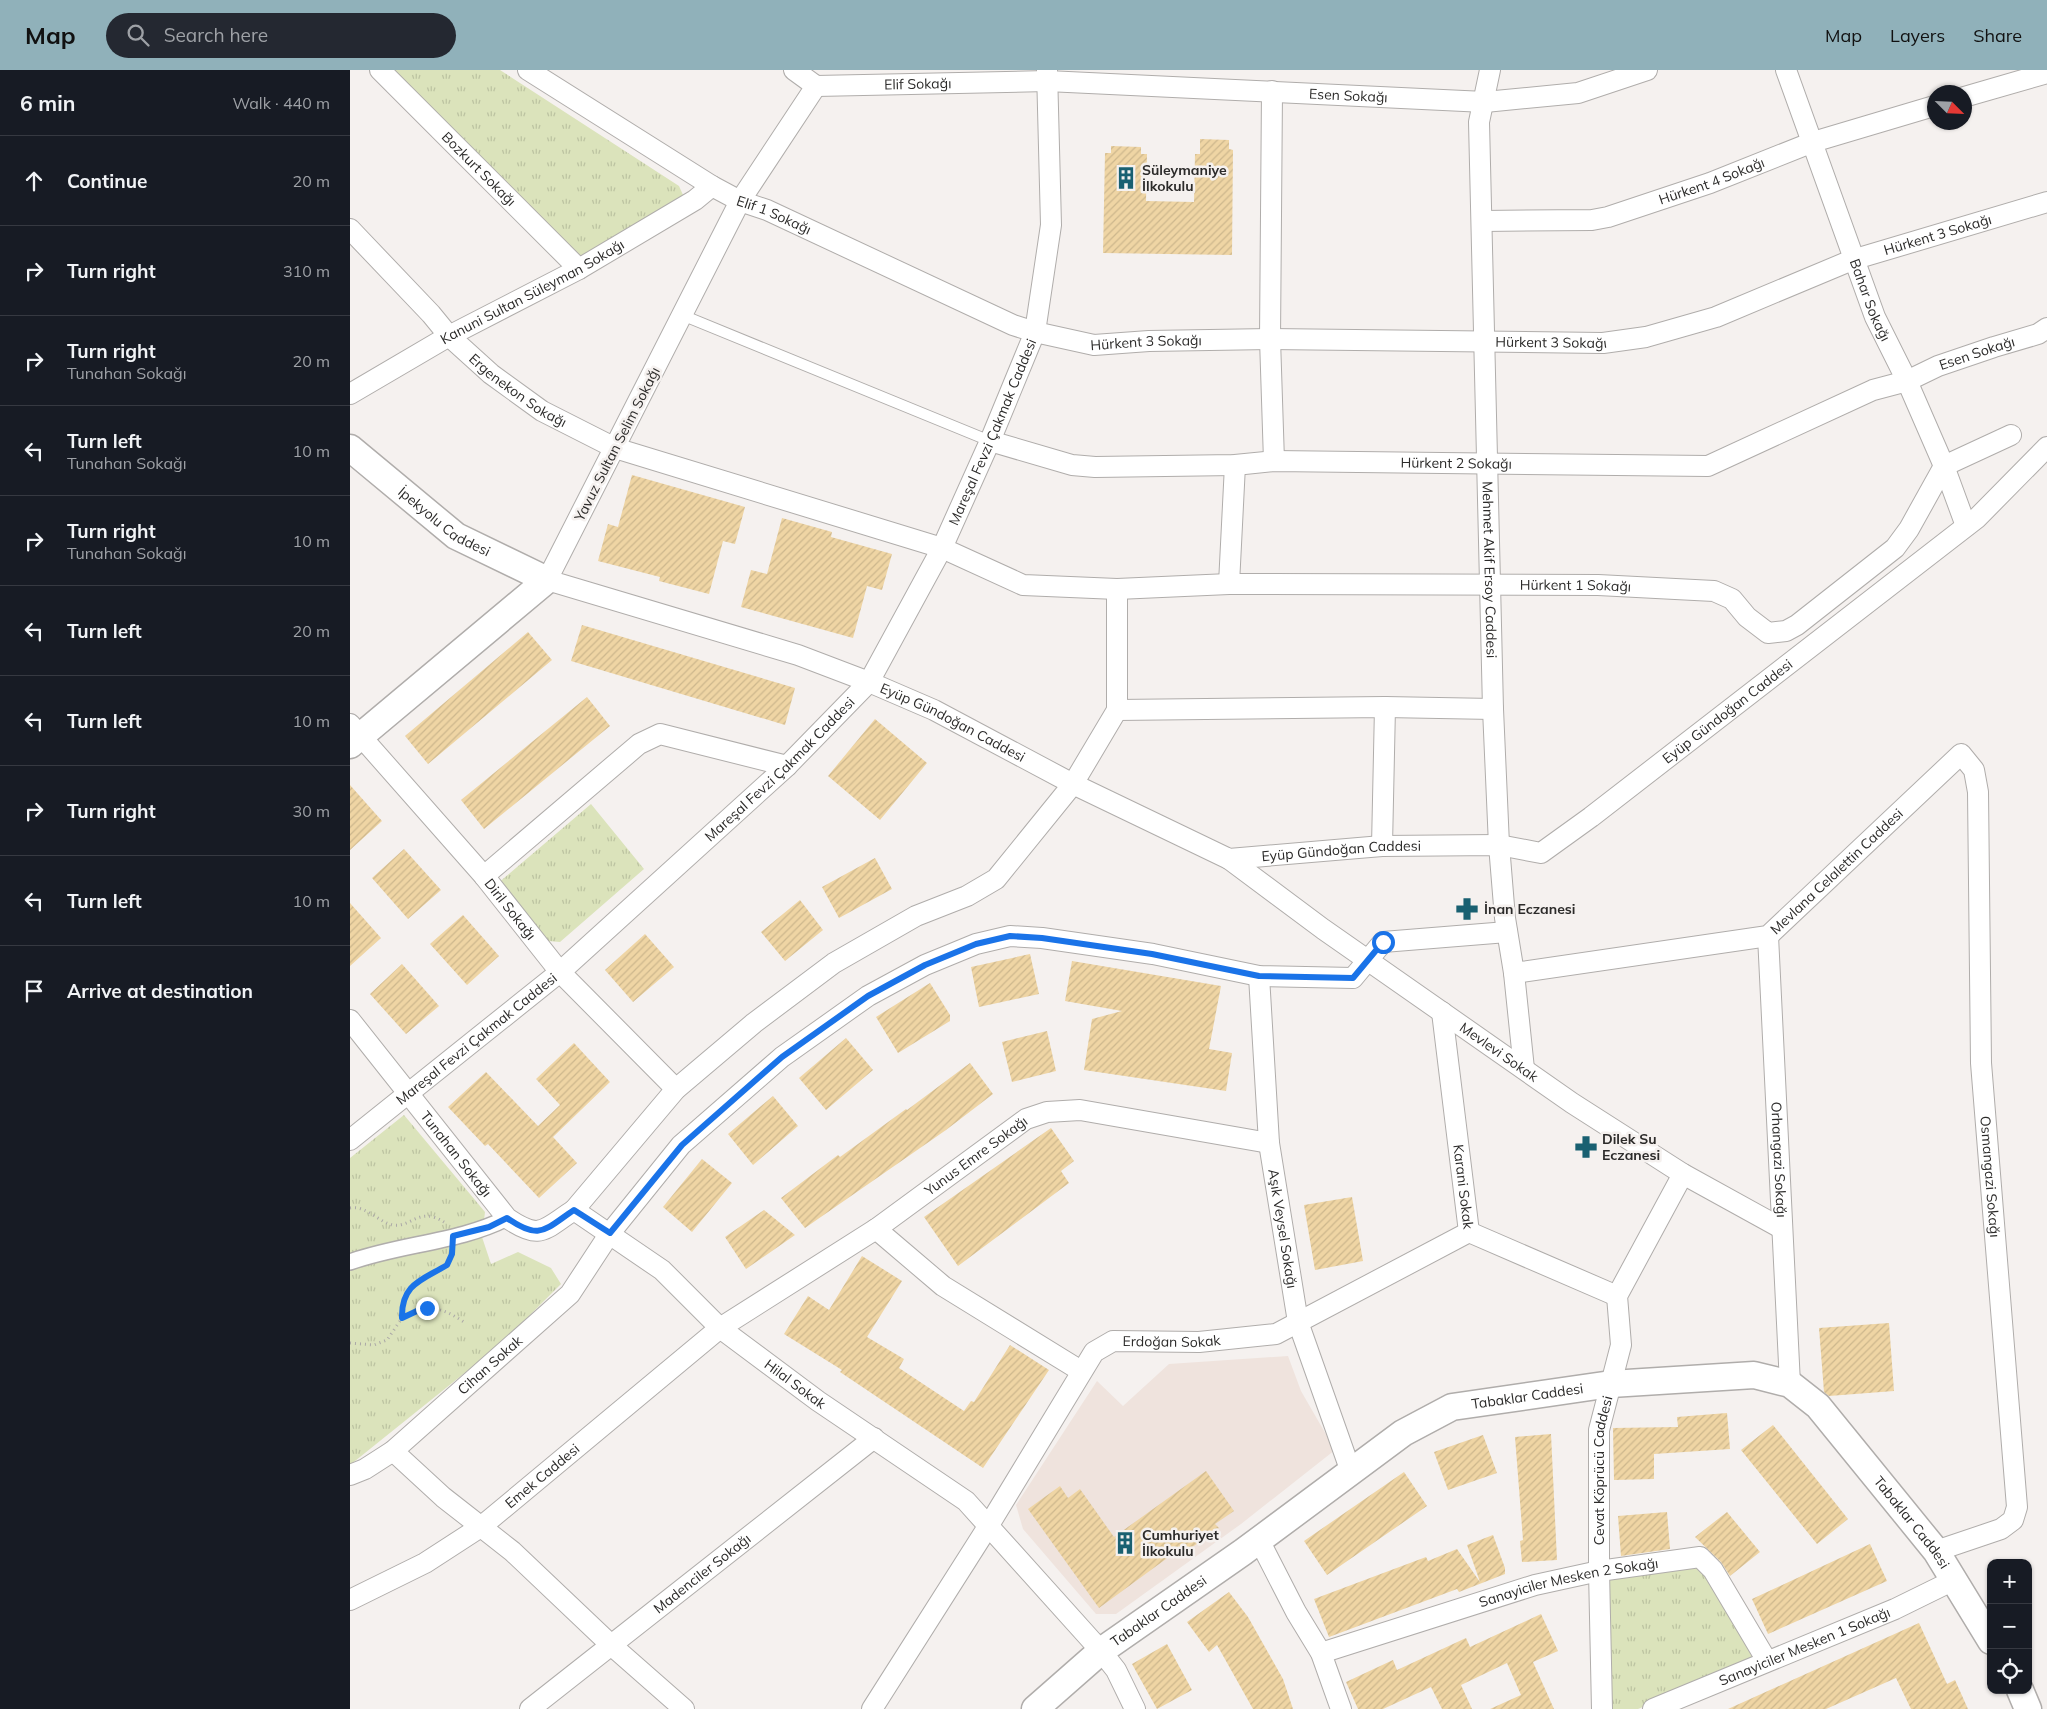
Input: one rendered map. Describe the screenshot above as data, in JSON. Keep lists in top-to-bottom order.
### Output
{
  "streets": {
    "street": [
      "Elif Sokağı",
      "Esen Sokağı",
      "Bozkurt Sokağı",
      "Hürkent 4 Sokağı",
      "Elif 1 Sokağı",
      "Hürkent 3 Sokağı",
      "Kanuni Sultan Süleyman Sokağı",
      "Bahar Sokağı",
      "Ergenekon Sokağı",
      "Mareşal Fevzi Çakmak Caddesi",
      "Yavuz Sultan Selim Sokağı",
      "Hürkent 2 Sokağı",
      "İpekyolu Caddesi",
      "Mehmet Akif Ersoy Caddesi",
      "Hürkent 1 Sokağı",
      "Eyüp Gündoğan Caddesi",
      "Mevlana Celalettin Caddesi",
      "Diril Sokağı",
      "Mevlevi Sokak",
      "Tunahan Sokağı",
      "Yunus Emre Sokağı",
      "Orhangazi Sokağı",
      "Osmangazi Sokağı",
      "Karani Sokak",
      "Aşık Veysel Sokağı",
      "Erdoğan Sokak",
      "Cihan Sokak",
      "Hilal Sokak",
      "Tabaklar Caddesi",
      "Cevat Köprücü Caddesi",
      "Emek Caddesi",
      "Madenciler Sokağı",
      "Sanayiciler Mesken 2 Sokağı",
      "Sanayiciler Mesken 1 Sokağı"
    ]
  },
  "crossings": [
    ["Elif Sokağı", "Esen Sokağı"],
    ["Elif Sokağı", "Mareşal Fevzi Çakmak Caddesi"],
    ["Elif Sokağı", "Yavuz Sultan Selim Sokağı"],
    ["Esen Sokağı", "Bahar Sokağı"],
    ["Esen Sokağı", "Mareşal Fevzi Çakmak Caddesi"],
    ["Esen Sokağı", "Hürkent 2 Sokağı"],
    ["Esen Sokağı", "Mehmet Akif Ersoy Caddesi"],
    ["Bozkurt Sokağı", "Kanuni Sultan Süleyman Sokağı"],
    ["Hürkent 4 Sokağı", "Bahar Sokağı"],
    ["Hürkent 4 Sokağı", "Mehmet Akif Ersoy Caddesi"],
    ["Elif 1 Sokağı", "Hürkent 3 Sokağı"],
    ["Elif 1 Sokağı", "Kanuni Sultan Süleyman Sokağı"],
    ["Elif 1 Sokağı", "Mareşal Fevzi Çakmak Caddesi"],
    ["Elif 1 Sokağı", "Yavuz Sultan Selim Sokağı"],
    ["Hürkent 3 Sokağı", "Bahar Sokağı"],
    ["Hürkent 3 Sokağı", "Mareşal Fevzi Çakmak Caddesi"],
    ["Hürkent 3 Sokağı", "Mehmet Akif Ersoy Caddesi"],
    ["Kanuni Sultan Süleyman Sokağı", "Ergenekon Sokağı"],
    ["Bahar Sokağı", "Hürkent 2 Sokağı"],
    ["Bahar Sokağı", "Hürkent 1 Sokağı"],
    ["Bahar Sokağı", "Eyüp Gündoğan Caddesi"],
    ["Ergenekon Sokağı", "Mareşal Fevzi Çakmak Caddesi"],
    ["Ergenekon Sokağı", "Yavuz Sultan Selim Sokağı"],
    ["Ergenekon Sokağı", "Hürkent 1 Sokağı"],
    ["Mareşal Fevzi Çakmak Caddesi", "Hürkent 2 Sokağı"],
    ["Mareşal Fevzi Çakmak Caddesi", "Hürkent 1 Sokağı"],
    ["Mareşal Fevzi Çakmak Caddesi", "Eyüp Gündoğan Caddesi"],
    ["Mareşal Fevzi Çakmak Caddesi", "Diril Sokağı"],
    ["Mareşal Fevzi Çakmak Caddesi", "Tunahan Sokağı"],
    ["Yavuz Sultan Selim Sokağı", "İpekyolu Caddesi"],
    ["Yavuz Sultan Selim Sokağı", "Eyüp Gündoğan Caddesi"],
    ["Yavuz Sultan Selim Sokağı", "Diril Sokağı"],
    ["Hürkent 2 Sokağı", "Mehmet Akif Ersoy Caddesi"],
    ["İpekyolu Caddesi", "Eyüp Gündoğan Caddesi"],
    ["Mehmet Akif Ersoy Caddesi", "Hürkent 1 Sokağı"],
    ["Mehmet Akif Ersoy Caddesi", "Eyüp Gündoğan Caddesi"],
    ["Mehmet Akif Ersoy Caddesi", "Mevlana Celalettin Caddesi"],
    ["Mehmet Akif Ersoy Caddesi", "Mevlevi Sokak"],
    ["Eyüp Gündoğan Caddesi", "Mevlevi Sokak"],
    ["Eyüp Gündoğan Caddesi", "Tunahan Sokağı"],
    ["Mevlana Celalettin Caddesi", "Orhangazi Sokağı"],
    ["Mevlana Celalettin Caddesi", "Osmangazi Sokağı"],
    ["Diril Sokağı", "Tunahan Sokağı"],
    ["Mevlevi Sokak", "Orhangazi Sokağı"],
    ["Mevlevi Sokak", "Karani Sokak"],
    ["Yunus Emre Sokağı", "Aşık Veysel Sokağı"],
    ["Yunus Emre Sokağı", "Hilal Sokak"],
    ["Yunus Emre Sokağı", "Emek Caddesi"],
    ["Orhangazi Sokağı", "Tabaklar Caddesi"],
    ["Osmangazi Sokağı", "Tabaklar Caddesi"],
    ["Karani Sokak", "Erdoğan Sokak"],
    ["Karani Sokak", "Cevat Köprücü Caddesi"],
    ["Aşık Veysel Sokağı", "Erdoğan Sokak"],
    ["Aşık Veysel Sokağı", "Tabaklar Caddesi"],
    ["Cihan Sokak", "Hilal Sokak"],
    ["Hilal Sokak", "Tabaklar Caddesi"],
    ["Hilal Sokak", "Emek Caddesi"],
    ["Hilal Sokak", "Madenciler Sokağı"],
    ["Tabaklar Caddesi", "Cevat Köprücü Caddesi"],
    ["Tabaklar Caddesi", "Sanayiciler Mesken 1 Sokağı"],
    ["Cevat Köprücü Caddesi", "Sanayiciler Mesken 2 Sokağı"],
    ["Sanayiciler Mesken 2 Sokağı", "Sanayiciler Mesken 1 Sokağı"]
  ],
  "places": {
    "building": ["Süleymaniye İlkokulu", "Cumhuriyet İlkokulu"],
    "pharmacy": ["İnan Eczanesi", "Dilek Su Eczanesi"]
  },
  "north": "bottom right",
  "page": {
    "header": "Map",
    "search": "Search here",
    "nav": ["Map", "Layers", "Share"],
    "heading": ["6 min", "Walk · 440 m"],
    "list": [
      ["Continue", "20 m"],
      ["Turn right", "310 m"],
      ["Turn right", "Tunahan Sokağı", "20 m"],
      ["Turn left", "Tunahan Sokağı", "10 m"],
      ["Turn right", "Tunahan Sokağı", "10 m"],
      ["Turn left", "20 m"],
      ["Turn left", "10 m"],
      ["Turn right", "30 m"],
      ["Turn left", "10 m"],
      "Arrive at destination"
    ],
    "map_buttons": ["+", "−"]
  }
}
